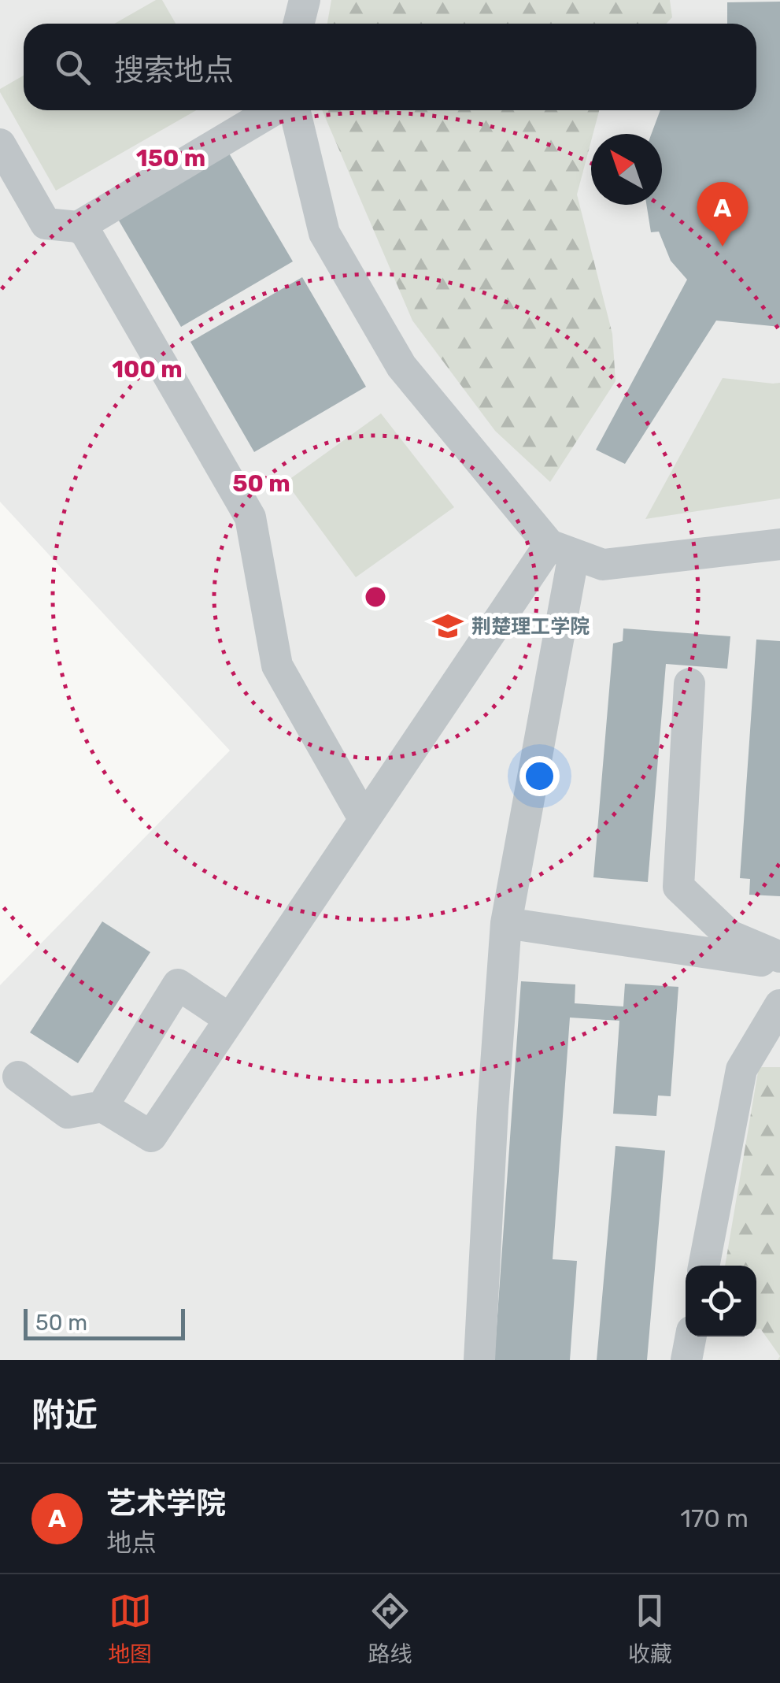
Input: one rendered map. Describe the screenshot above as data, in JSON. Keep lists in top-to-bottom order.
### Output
{
  "places": {
    "school or university": ["荆楚理工学院"]
  },
  "scale_bar": "50 m",
  "north": "top left",
  "page": {
    "search": "搜索地点",
    "pins": "A",
    "scale": "50 m",
    "heading": "附近",
    "list": [
      {
        "mark": "A",
        "name": "艺术学院",
        "note": "地点",
        "value": "170 m"
      }
    ],
    "nav": ["地图", "路线", "收藏"]
  },
  "rings": ["150 m", "100 m", "50 m"]
}
